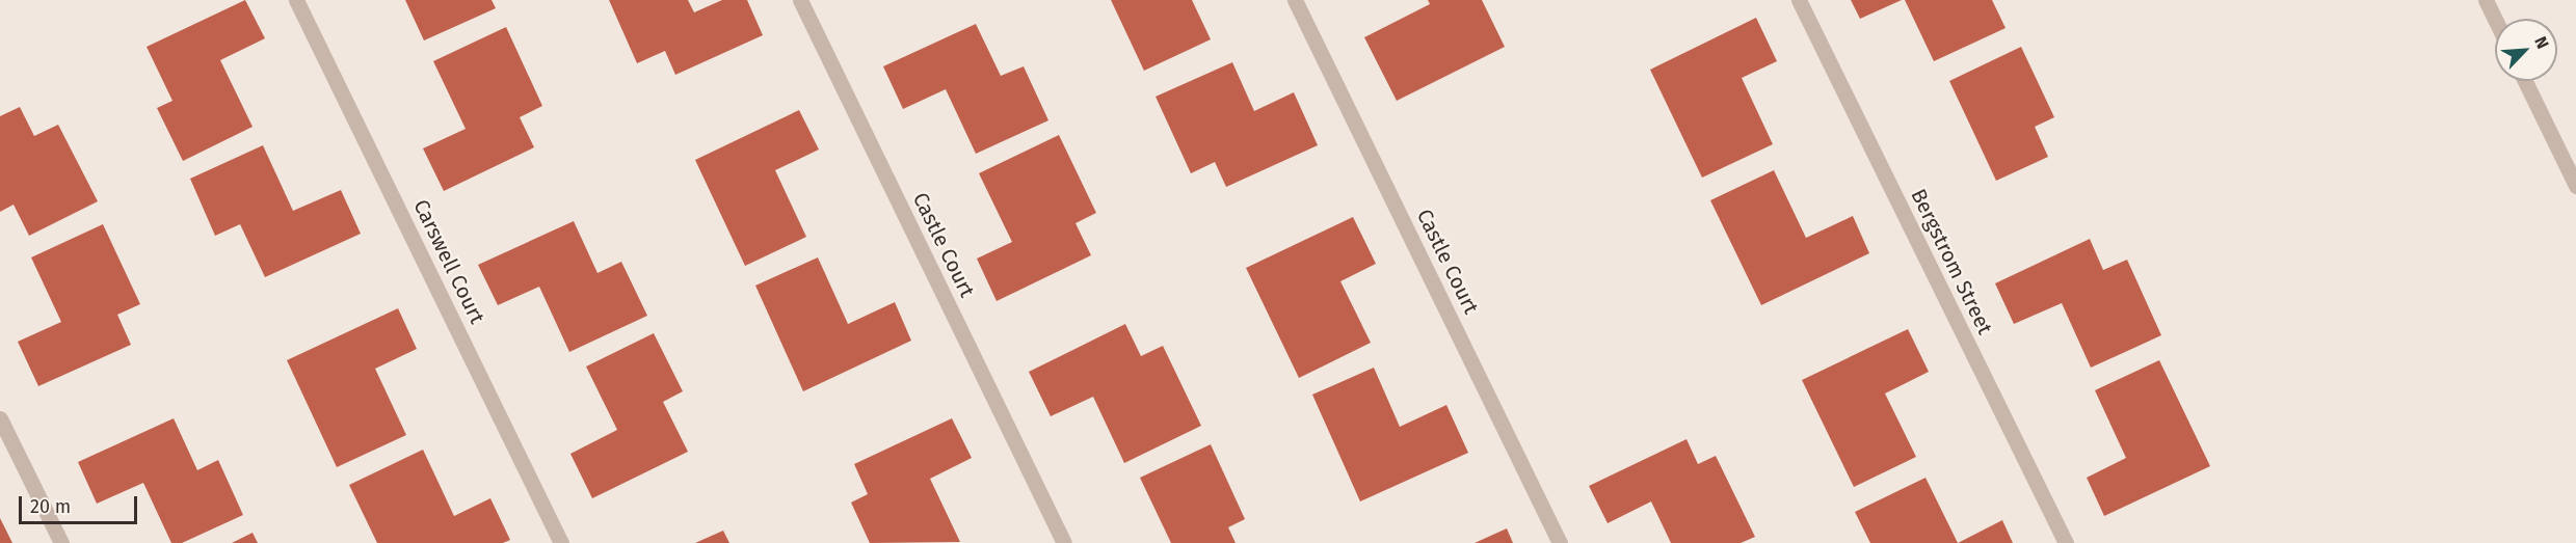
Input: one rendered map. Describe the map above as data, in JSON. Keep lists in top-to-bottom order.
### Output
{
  "streets": {
    "street": ["Castle Court", "Carswell Court", "Bergstrom Street"]
  },
  "scale_bar": "20 m",
  "north": "top right"
}
